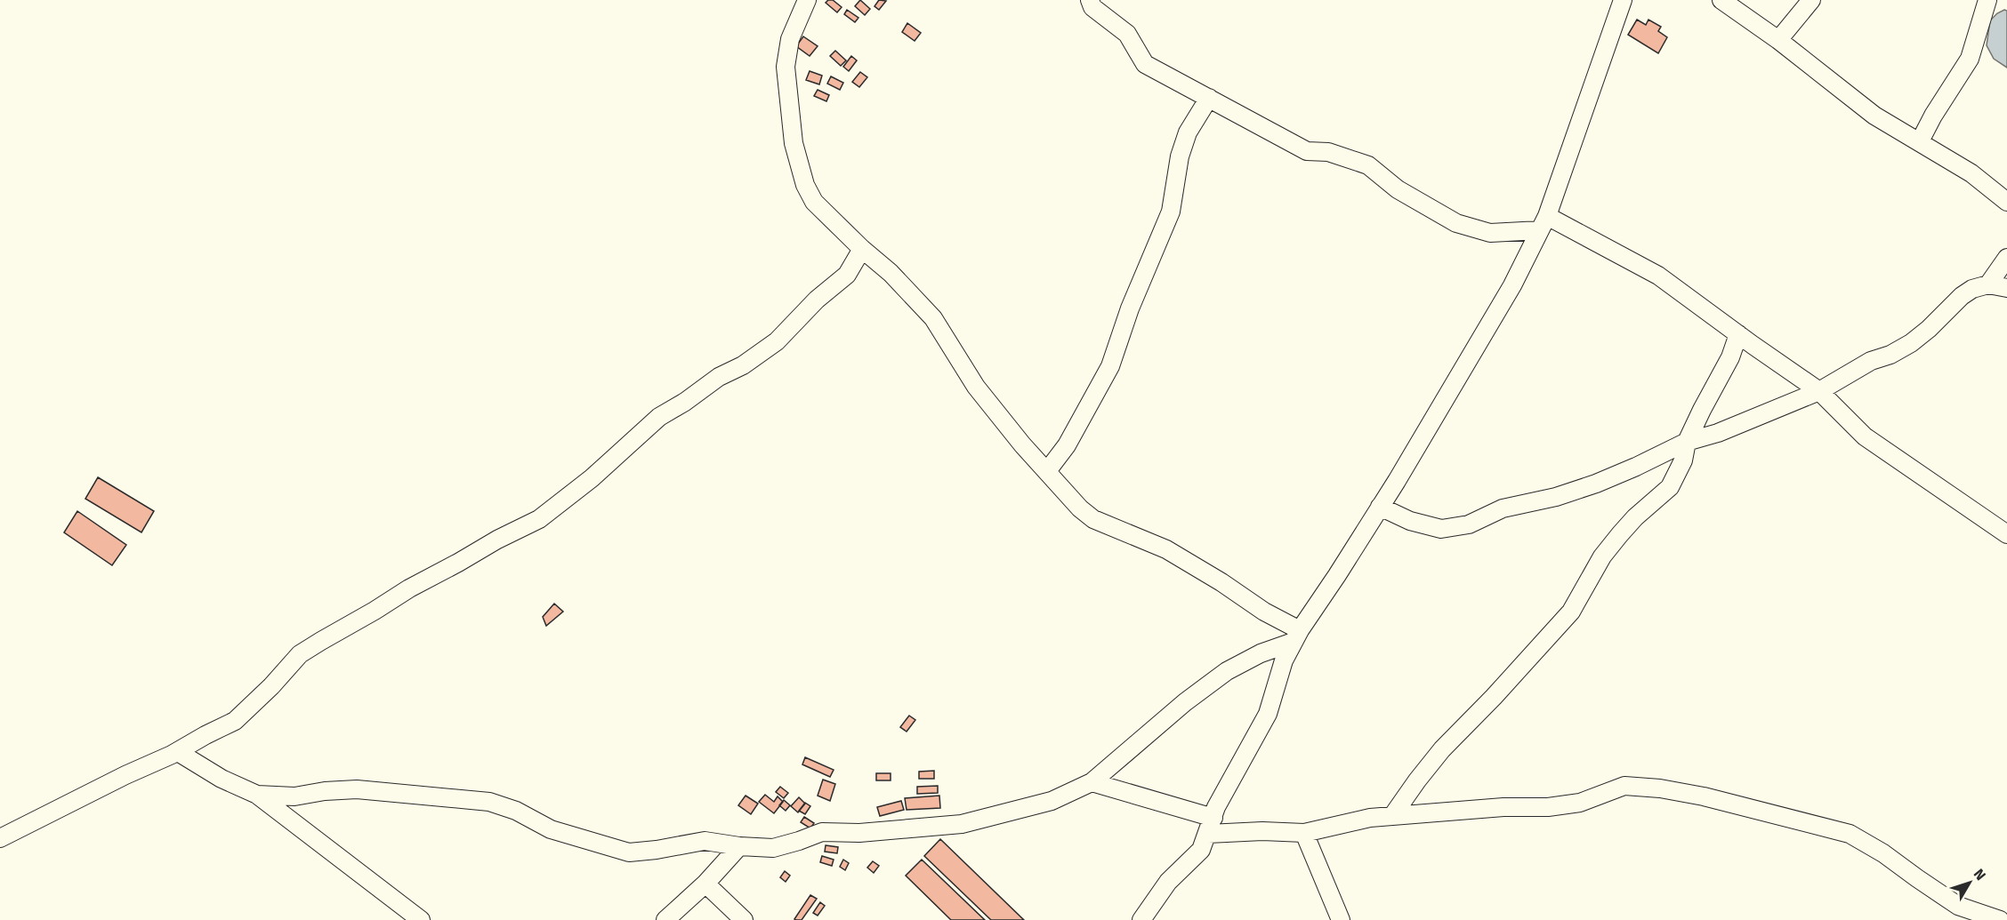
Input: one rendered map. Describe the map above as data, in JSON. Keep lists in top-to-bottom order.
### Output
{
  "north": "top right"
}
